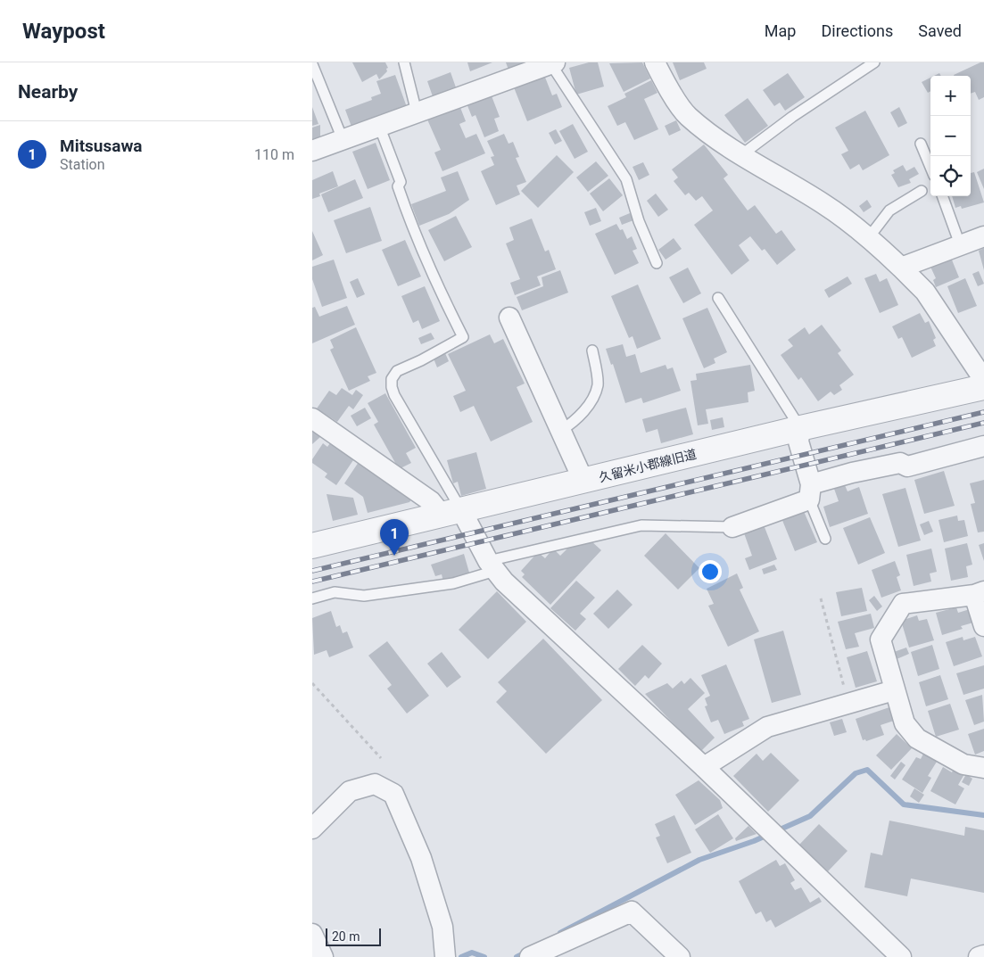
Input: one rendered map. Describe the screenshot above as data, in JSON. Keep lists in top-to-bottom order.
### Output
{
  "streets": {
    "street": ["久留米小郡線旧道"]
  },
  "scale_bar": "20 m",
  "page": {
    "header": "Waypost",
    "nav": ["Map", "Directions", "Saved"],
    "heading": "Nearby",
    "map_buttons": ["+", "−"],
    "list": [
      {
        "mark": "1",
        "name": "Mitsusawa",
        "note": "Station",
        "value": "110 m"
      }
    ],
    "pins": "1",
    "scale": "20 m"
  }
}
